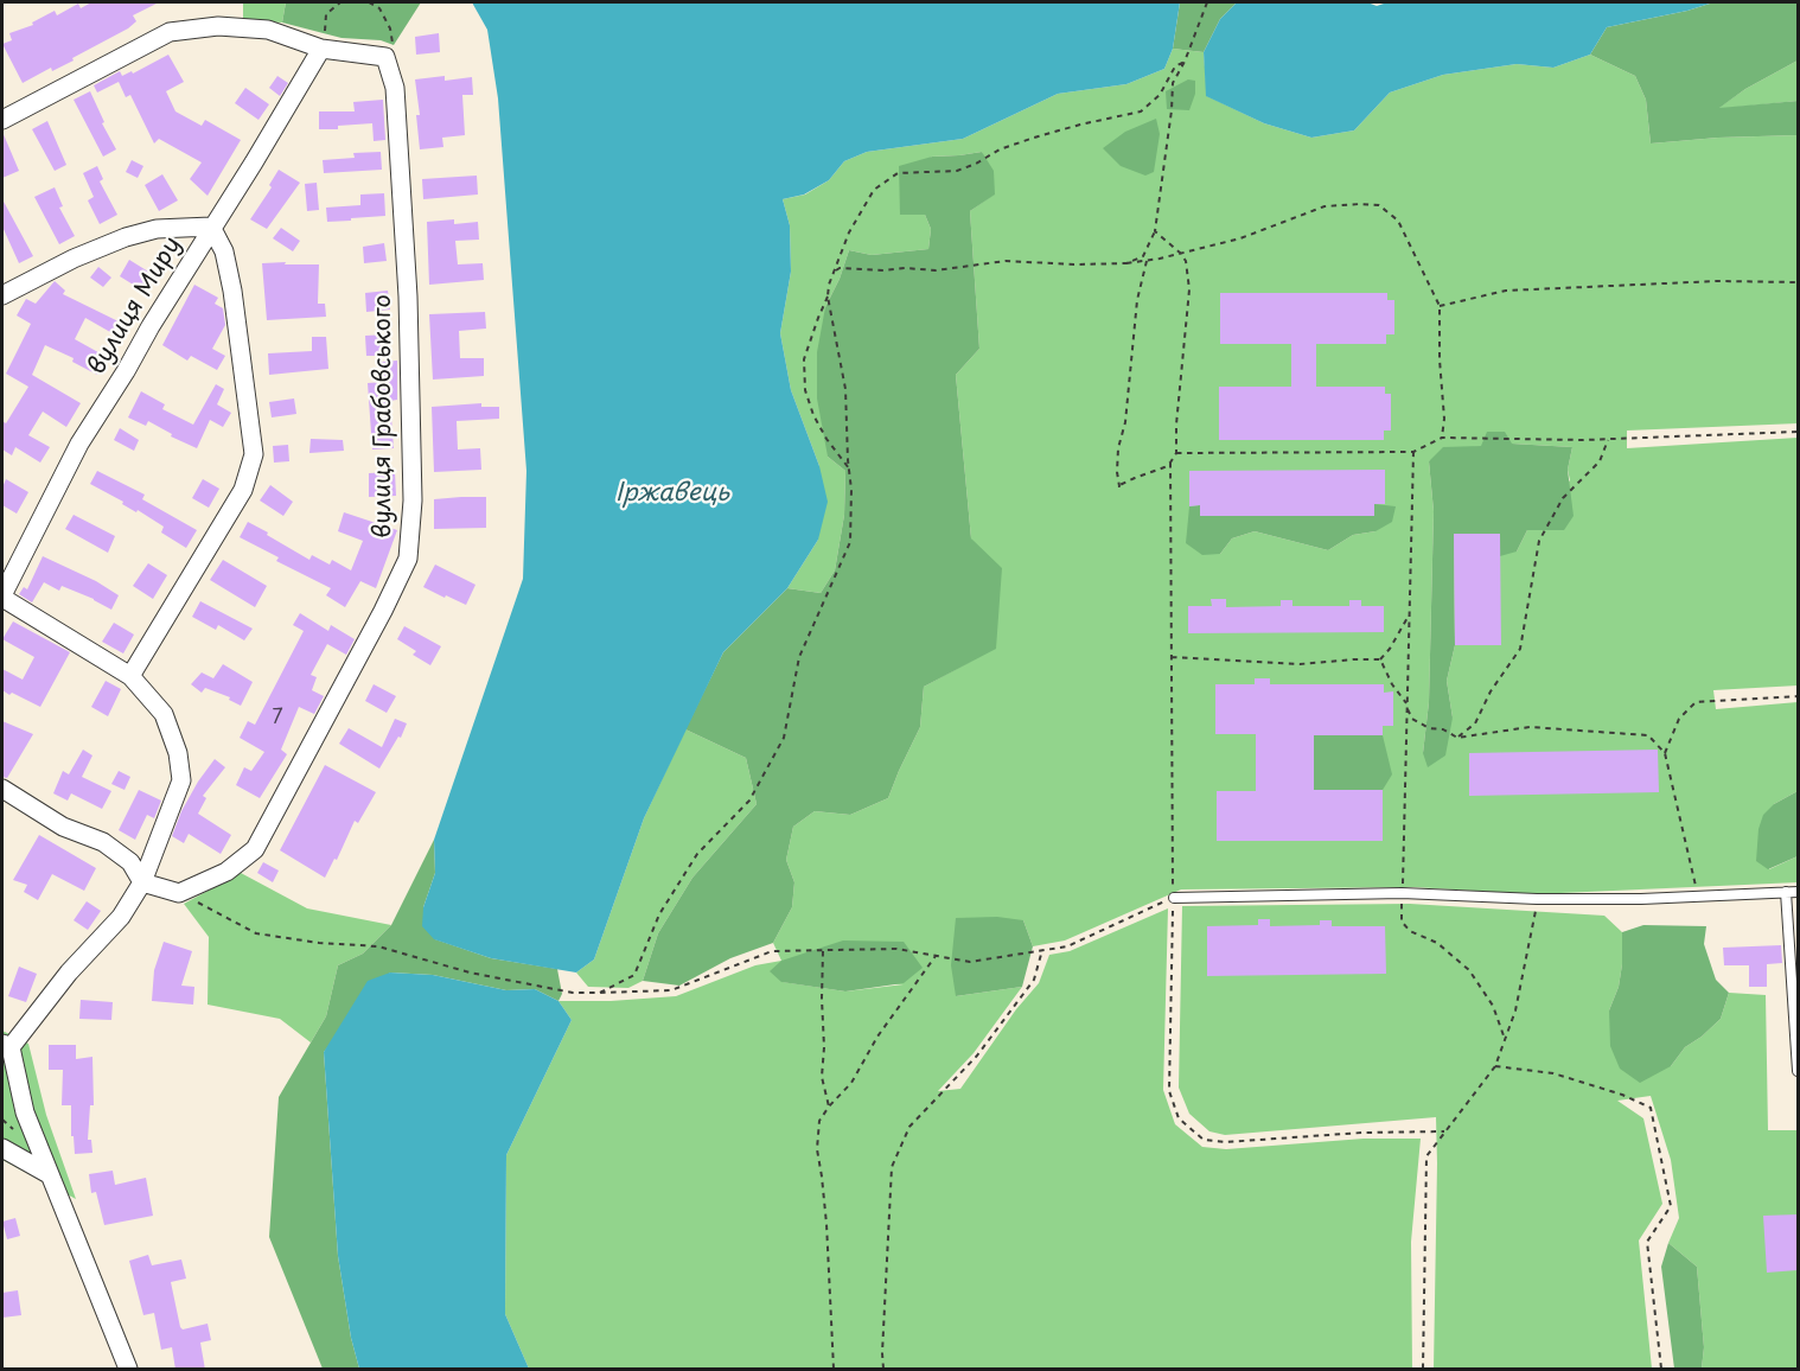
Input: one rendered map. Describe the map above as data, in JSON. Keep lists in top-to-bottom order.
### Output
{
  "streets": {
    "street": ["вулиця Миру", "вулиця Грабовського"]
  },
  "water": ["Іржавець"],
  "house_numbers": ["7"]
}
